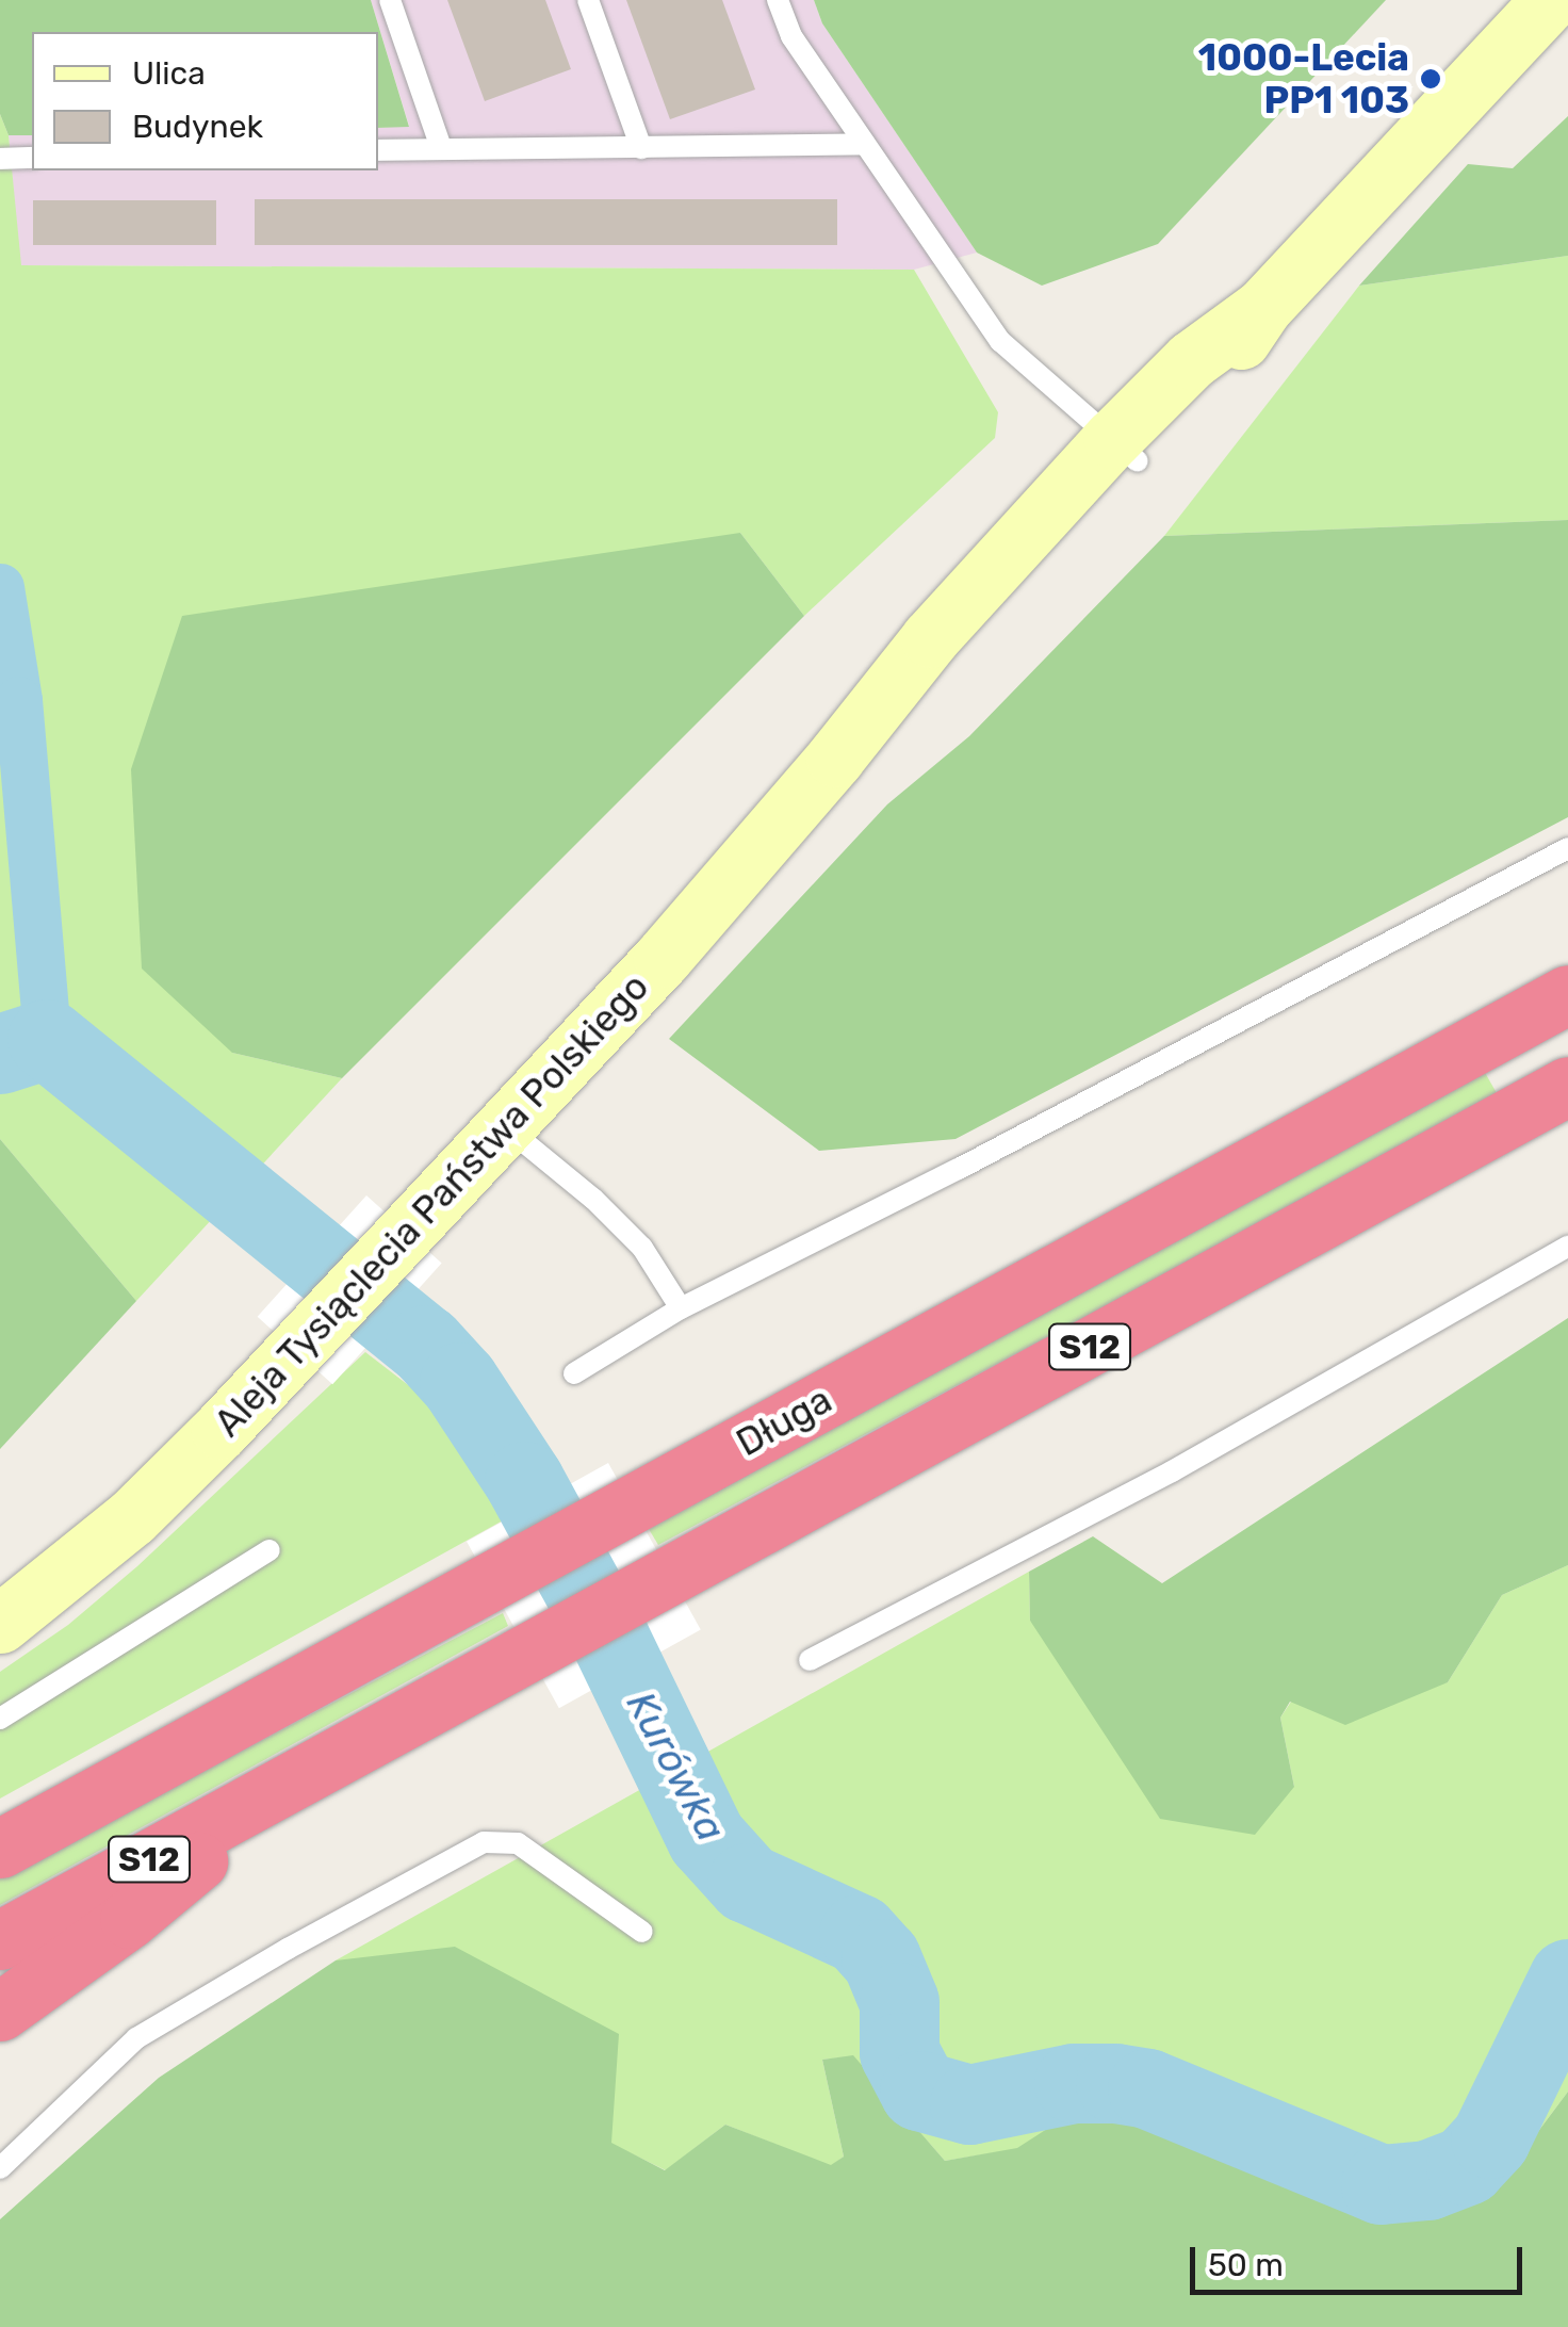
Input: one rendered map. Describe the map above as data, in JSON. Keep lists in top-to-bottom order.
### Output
{
  "streets": {
    "highway": ["S12", "Długa"],
    "street": ["Aleja Tysiąclecia Państwa Polskiego"]
  },
  "water": ["Kurówka"],
  "places": ["1000-Lecia PP1 103"],
  "legend": ["Ulica", "Budynek"],
  "scale_bar": "50 m"
}
